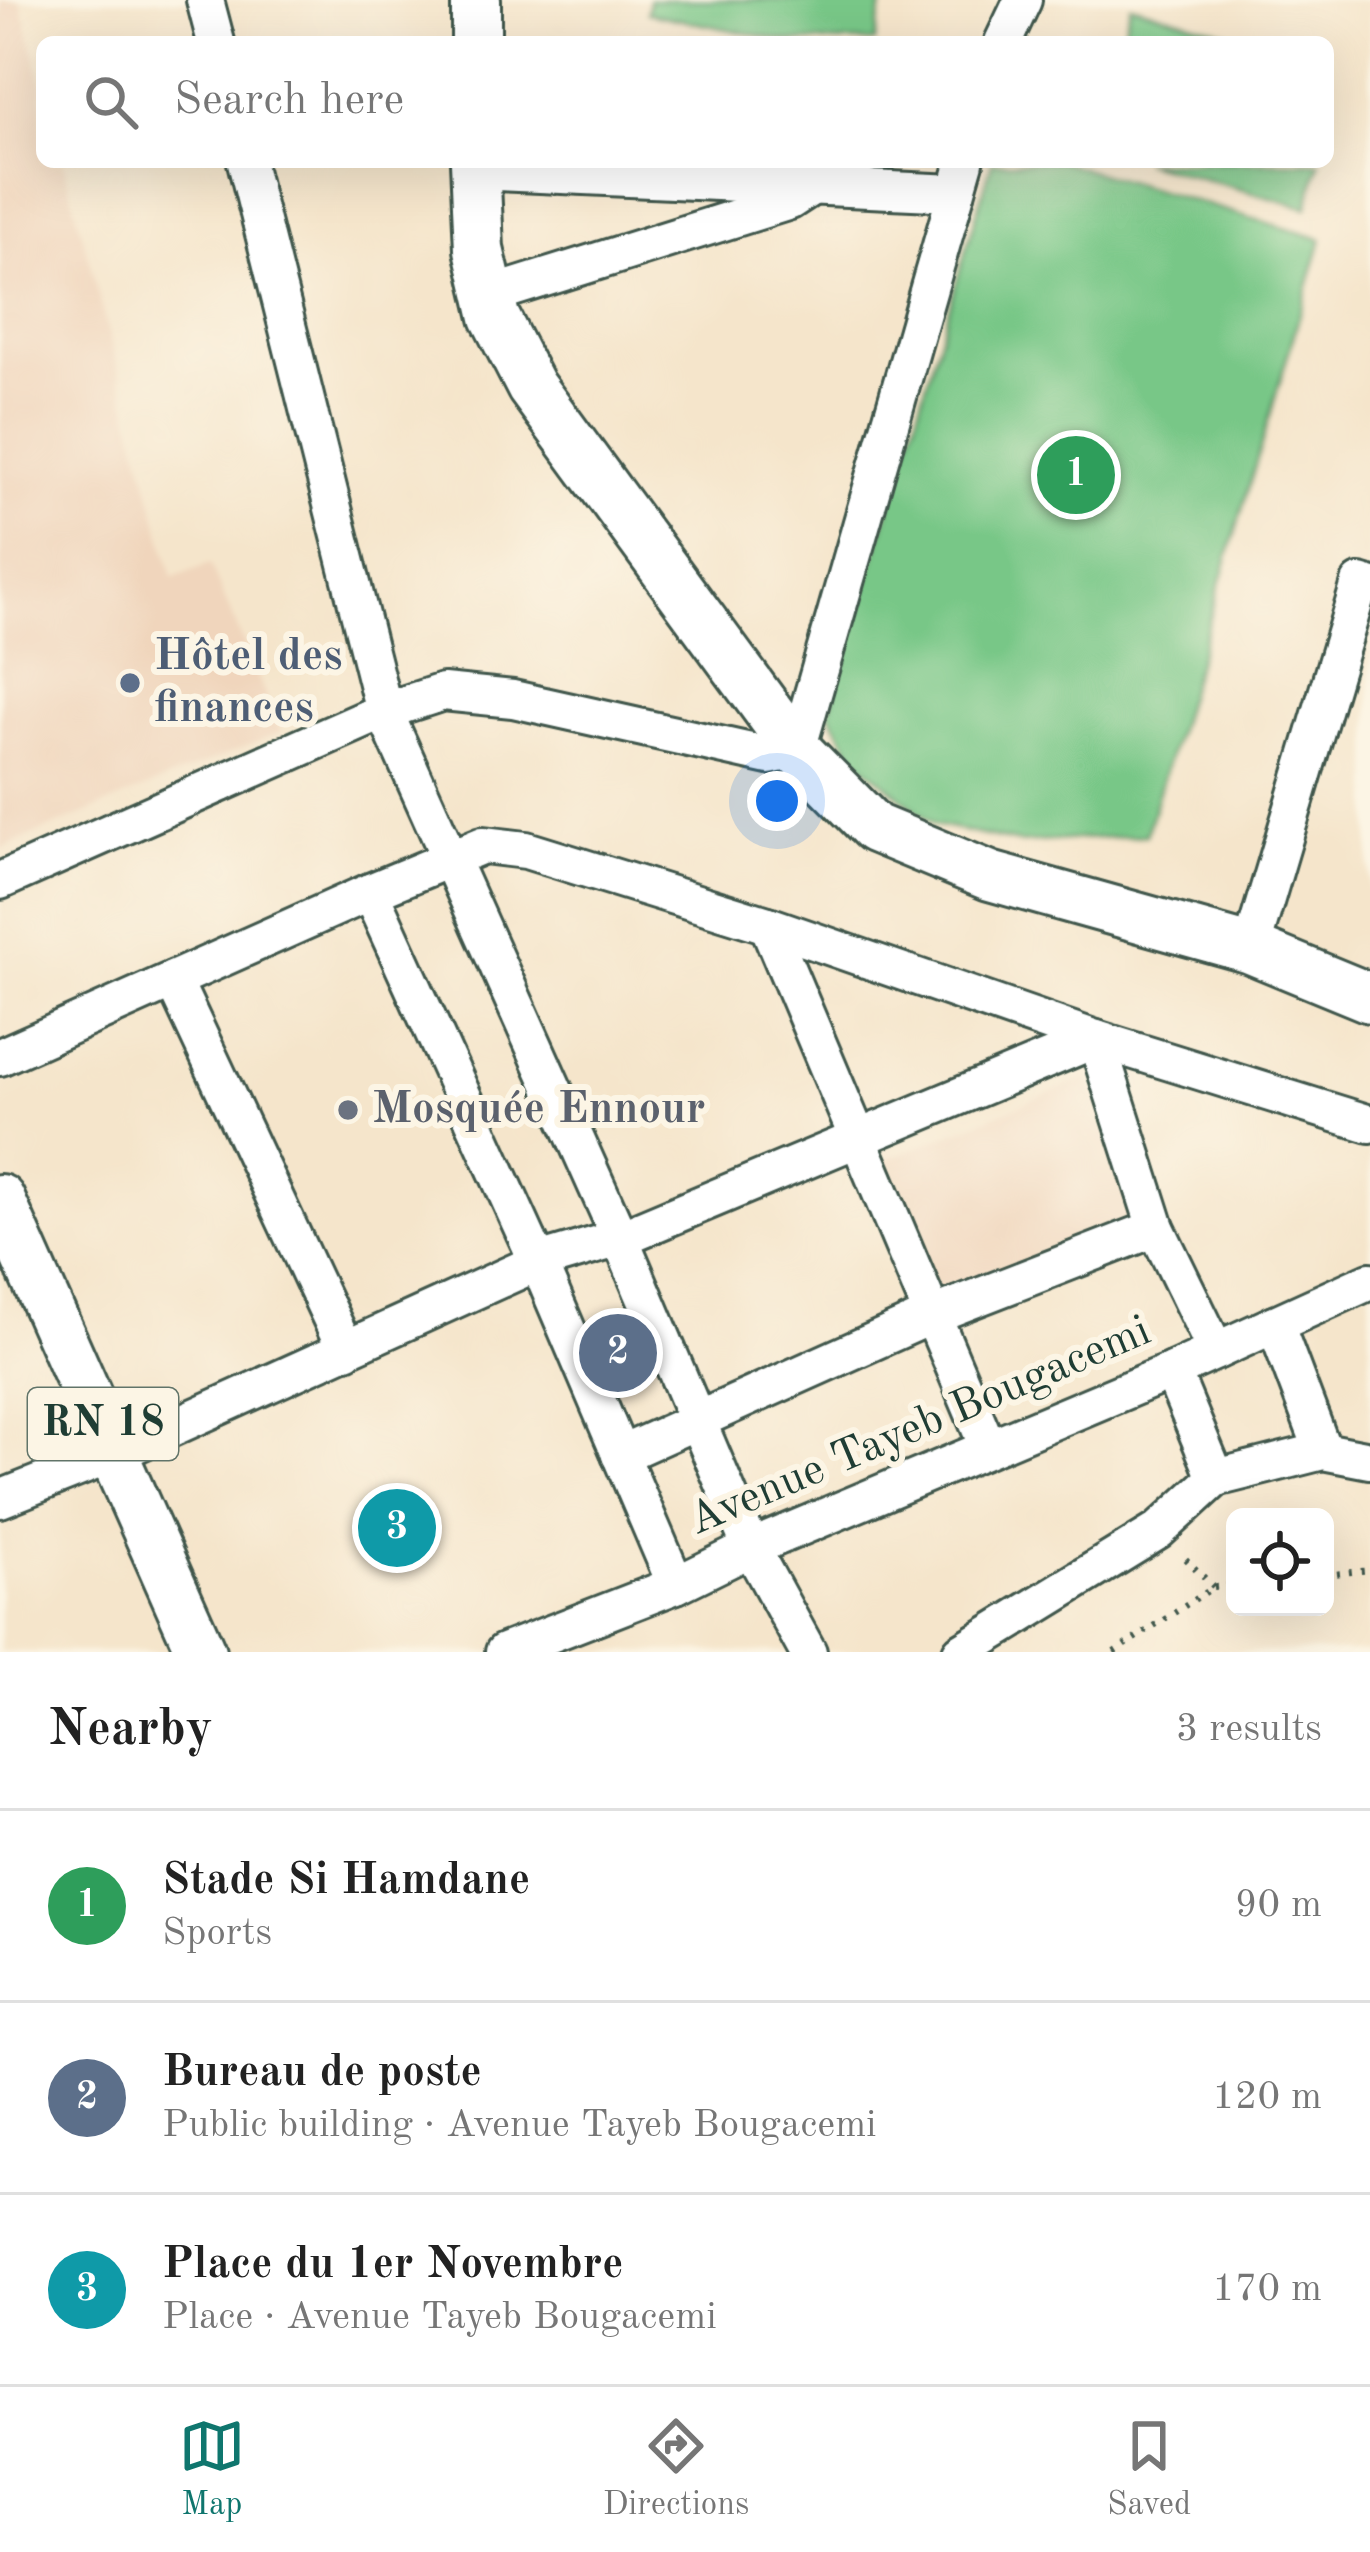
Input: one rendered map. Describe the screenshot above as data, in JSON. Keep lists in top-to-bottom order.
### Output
{
  "streets": {
    "main road": ["RN 18"],
    "street": ["Avenue Tayeb Bougacemi"]
  },
  "places": ["Hôtel des finances", "Mosquée Ennour"],
  "page": {
    "search": "Search here",
    "pins": ["1", "2", "3"],
    "heading": ["Nearby", "3 results"],
    "list": [
      {
        "mark": "1",
        "name": "Stade Si Hamdane",
        "note": "Sports",
        "value": "90 m"
      },
      {
        "mark": "2",
        "name": "Bureau de poste",
        "note": "Public building · Avenue Tayeb Bougacemi",
        "value": "120 m"
      },
      {
        "mark": "3",
        "name": "Place du 1er Novembre",
        "note": "Place · Avenue Tayeb Bougacemi",
        "value": "170 m"
      }
    ],
    "nav": ["Map", "Directions", "Saved"]
  }
}
